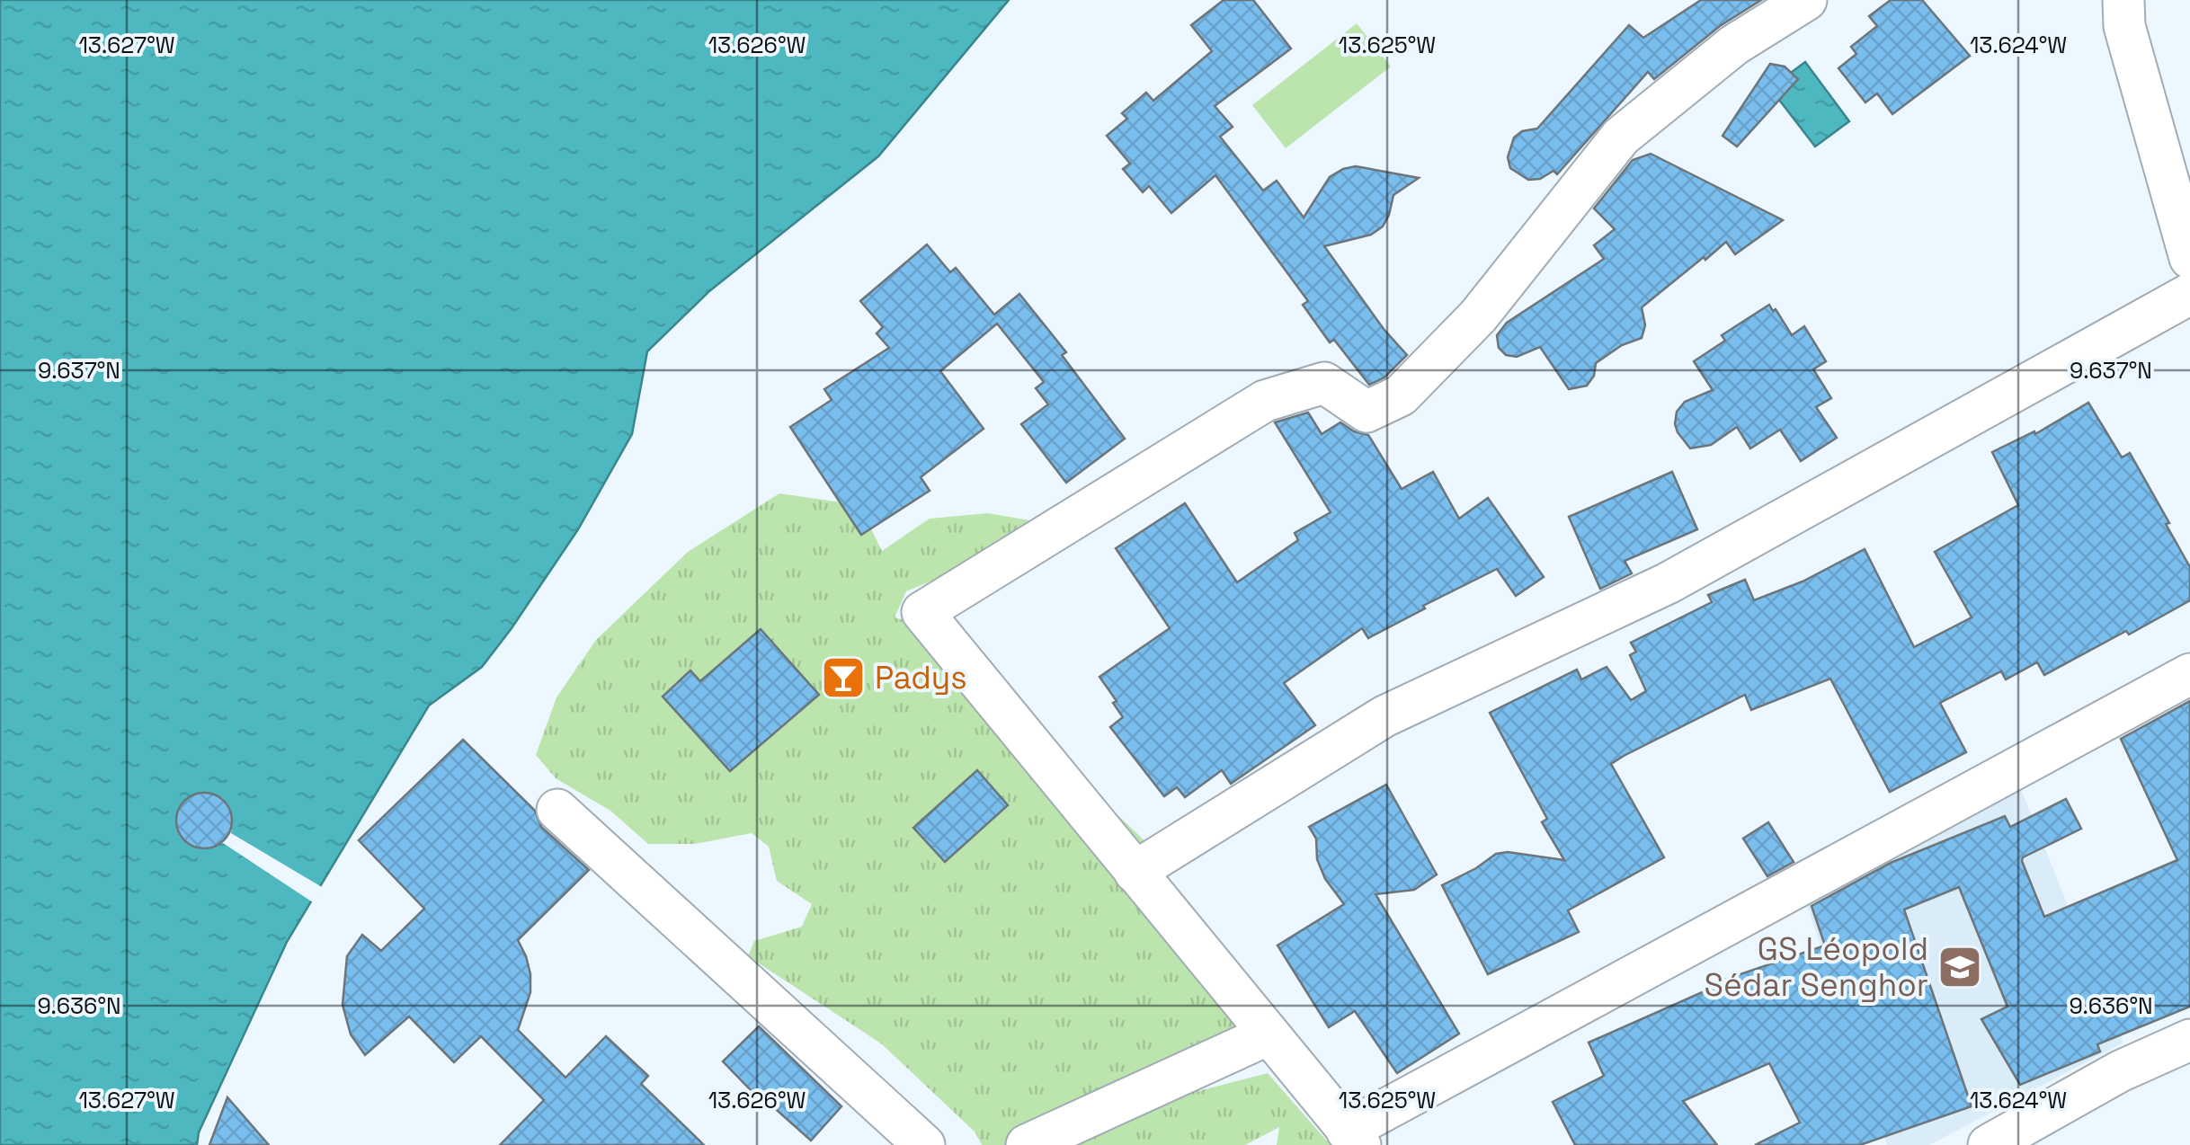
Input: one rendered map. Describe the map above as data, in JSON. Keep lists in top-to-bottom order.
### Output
{
  "places": {
    "bar": ["Padys"],
    "school or university": ["GS Léopold Sédar Senghor"]
  },
  "coordinates": [
    "13.627°W",
    "13.626°W",
    "13.625°W",
    "13.624°W",
    "9.637°N",
    "9.636°N"
  ]
}
